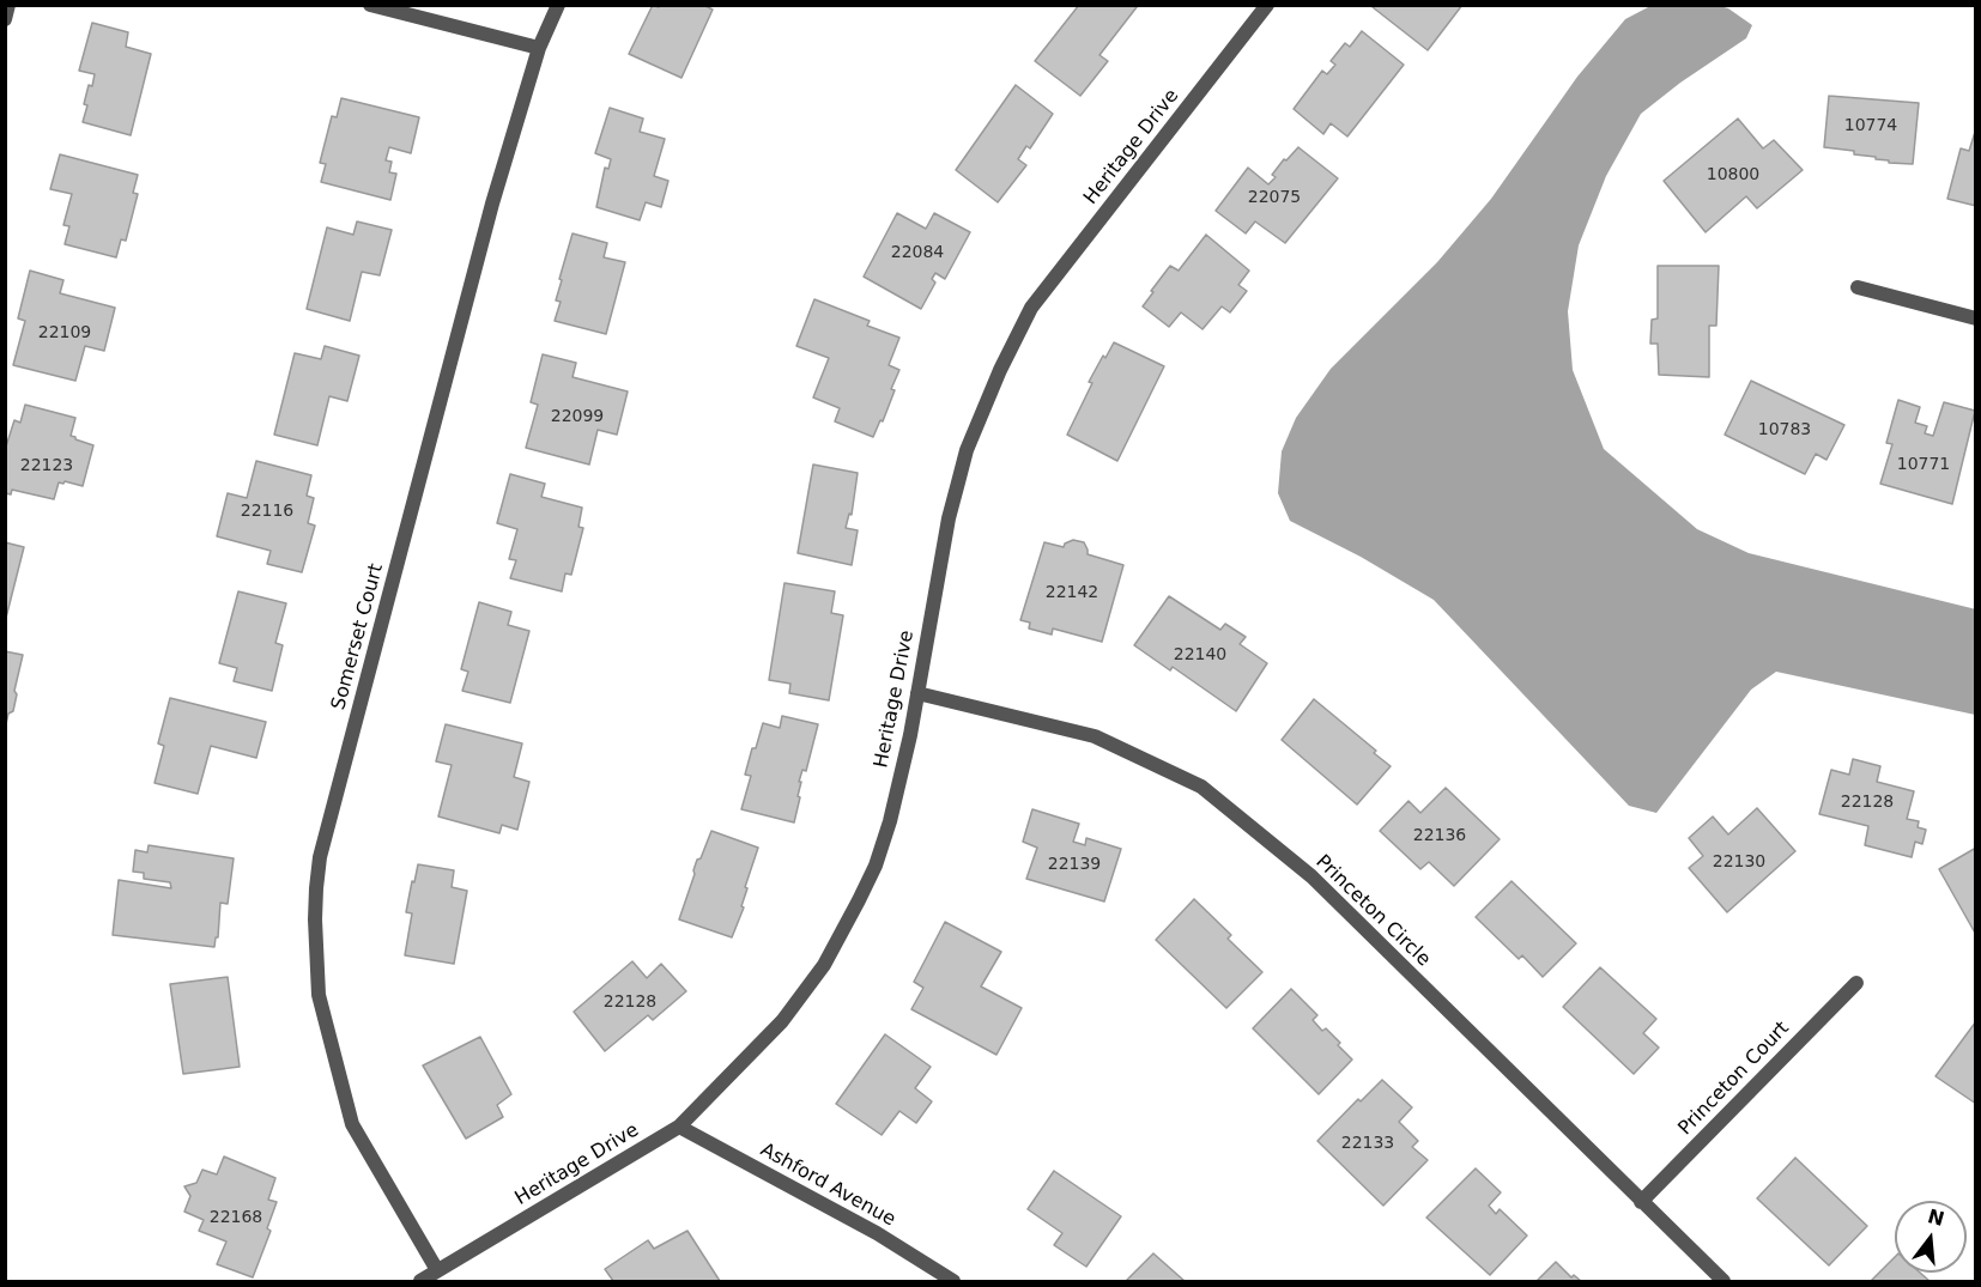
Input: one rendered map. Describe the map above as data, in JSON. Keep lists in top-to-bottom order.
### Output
{
  "streets": {
    "street": [
      "Heritage Drive",
      "Somerset Court",
      "Princeton Circle",
      "Princeton Court",
      "Ashford Avenue"
    ]
  },
  "crossings": [
    ["Heritage Drive", "Somerset Court"],
    ["Heritage Drive", "Princeton Circle"],
    ["Heritage Drive", "Ashford Avenue"],
    ["Princeton Circle", "Princeton Court"]
  ],
  "house_numbers": [
    "10774",
    "10800",
    "22075",
    "22084",
    "22109",
    "22099",
    "10783",
    "10771",
    "22123",
    "22116",
    "22142",
    "22140",
    "22128",
    "22136",
    "22130",
    "22139",
    "22128",
    "22133",
    "22168"
  ],
  "north": "top"
}
